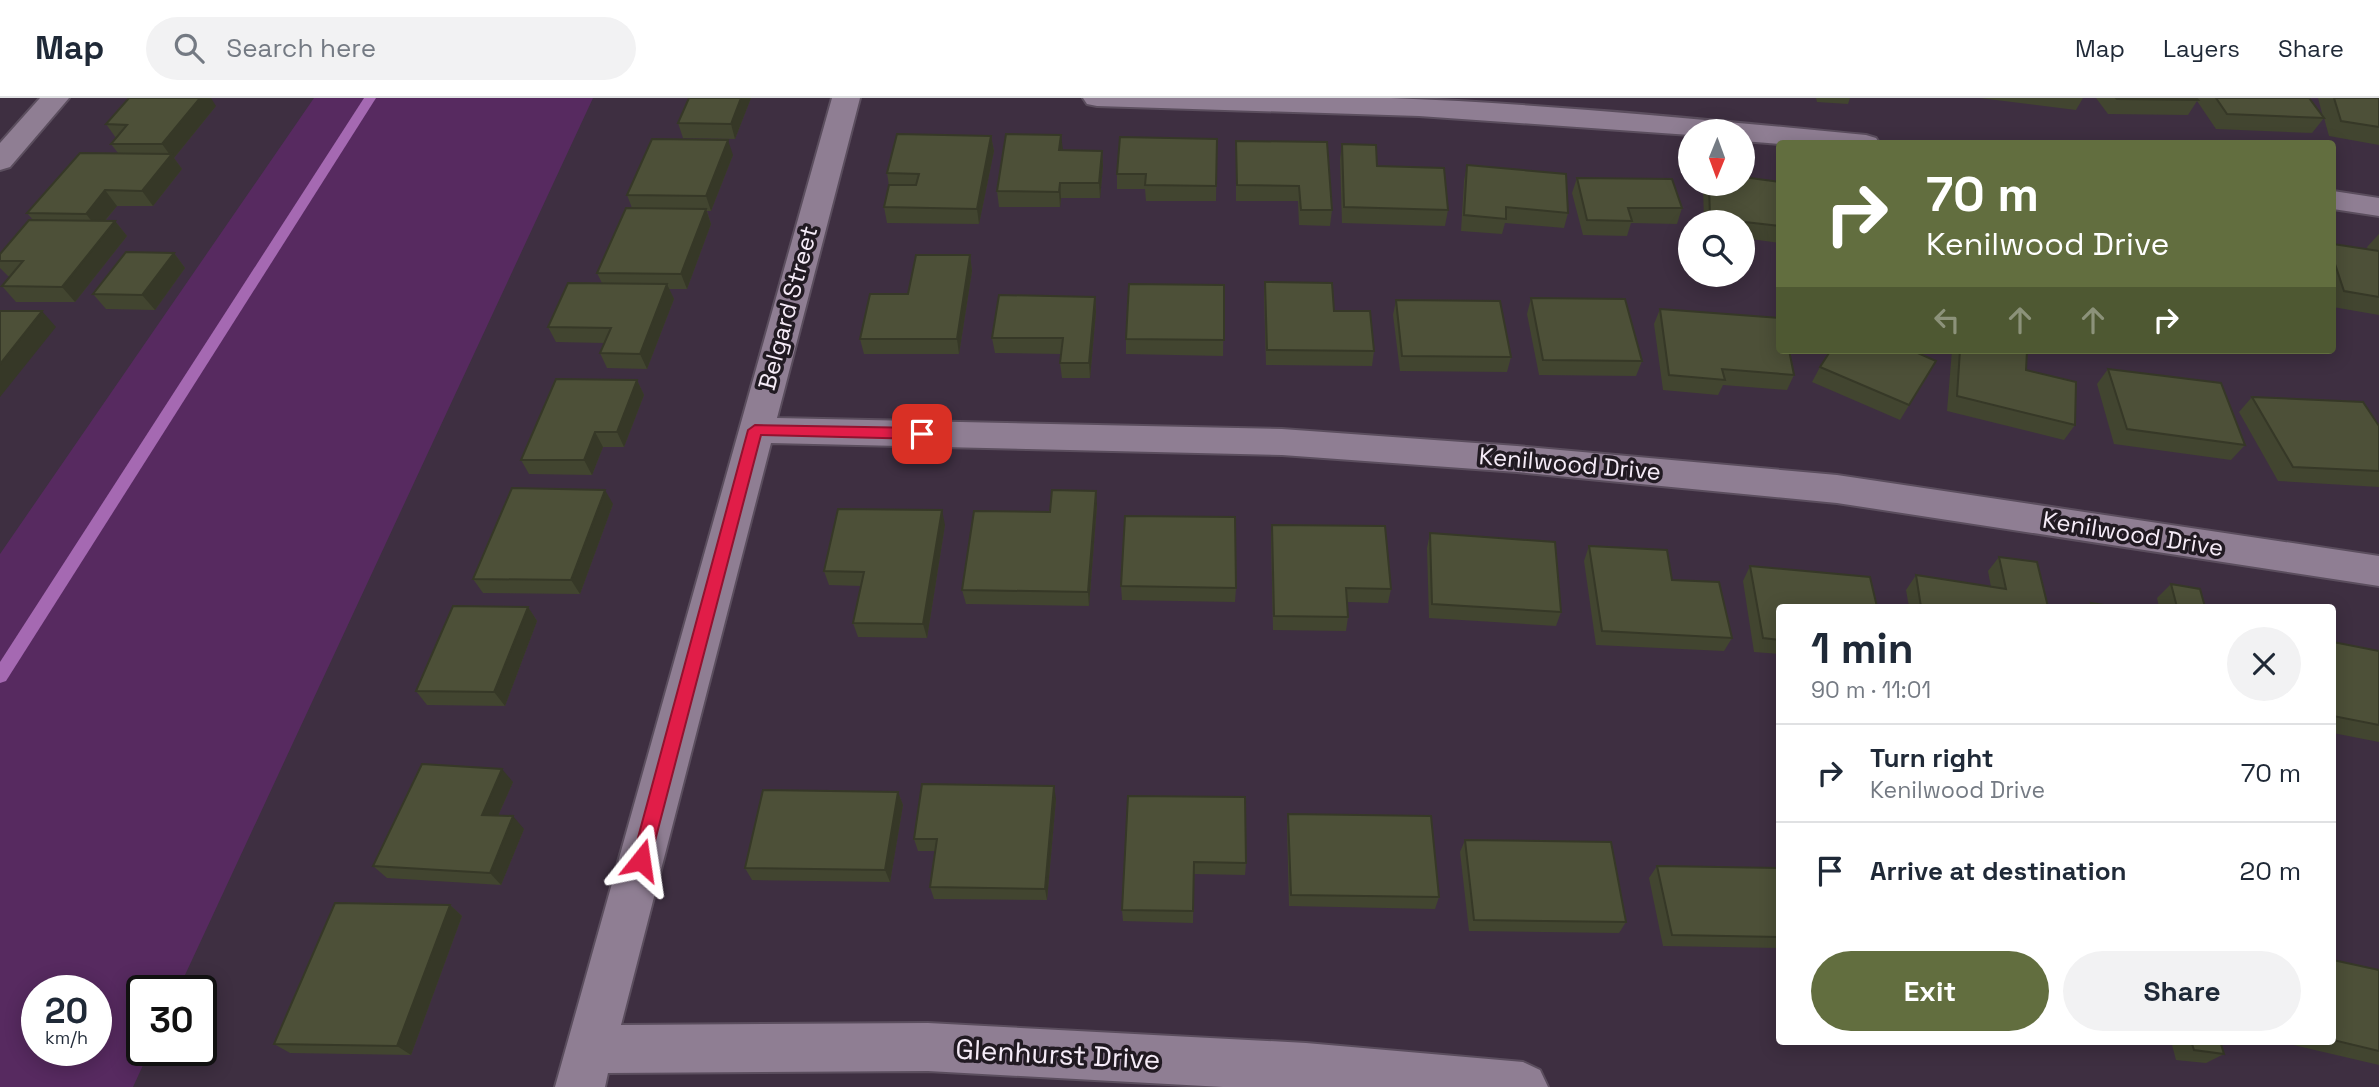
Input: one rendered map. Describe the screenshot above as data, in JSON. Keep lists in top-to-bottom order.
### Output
{
  "streets": {
    "street": ["Belgard Street", "Kenilwood Drive", "Glenhurst Drive"]
  },
  "crossings": [
    ["Belgard Street", "Kenilwood Drive"],
    ["Belgard Street", "Glenhurst Drive"]
  ],
  "north": "bottom",
  "page": {
    "header": "Map",
    "search": "Search here",
    "nav": ["Map", "Layers", "Share"],
    "turn": ["70 m", "Kenilwood Drive"],
    "heading": ["1 min", "90 m · 11:01"],
    "list": [
      {
        "name": "Turn right",
        "note": "Kenilwood Drive",
        "value": "70 m"
      },
      {
        "name": "Arrive at destination",
        "value": "20 m"
      }
    ],
    "buttons": ["Exit", "Share"],
    "speed": "20 km/h",
    "limit": "30"
  }
}
